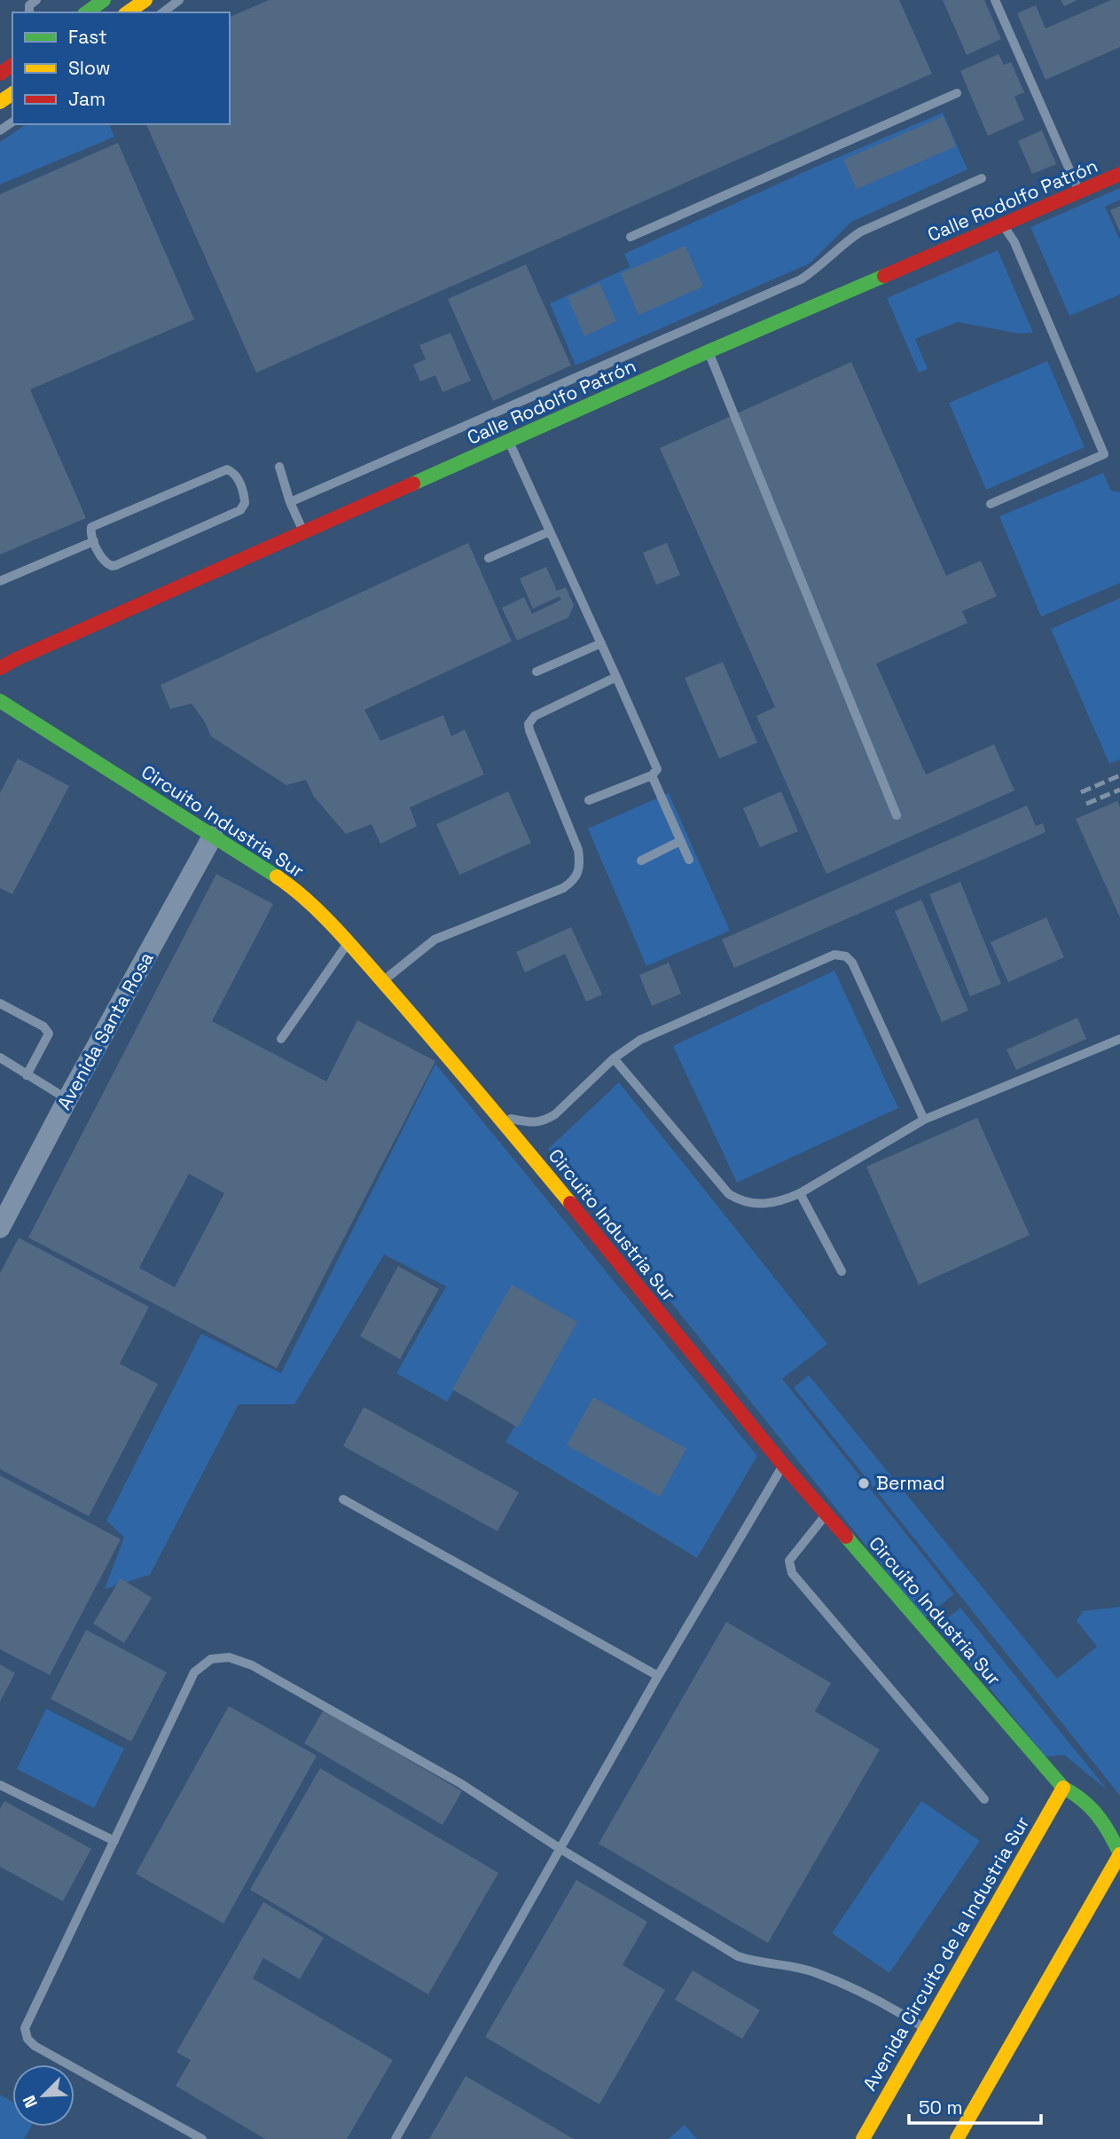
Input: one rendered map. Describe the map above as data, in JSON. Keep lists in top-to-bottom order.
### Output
{
  "streets": {
    "main road": ["Calle Rodolfo Patrón", "Circuito Industria Sur", "Avenida Circuito de la Industria Sur"],
    "street": ["Avenida Santa Rosa"]
  },
  "crossings": [
    ["Circuito Industria Sur", "Avenida Santa Rosa"],
    ["Circuito Industria Sur", "Avenida Circuito de la Industria Sur"]
  ],
  "places": ["Bermad"],
  "legend": ["Fast", "Slow", "Jam"],
  "scale_bar": "50 m",
  "north": "bottom left"
}
